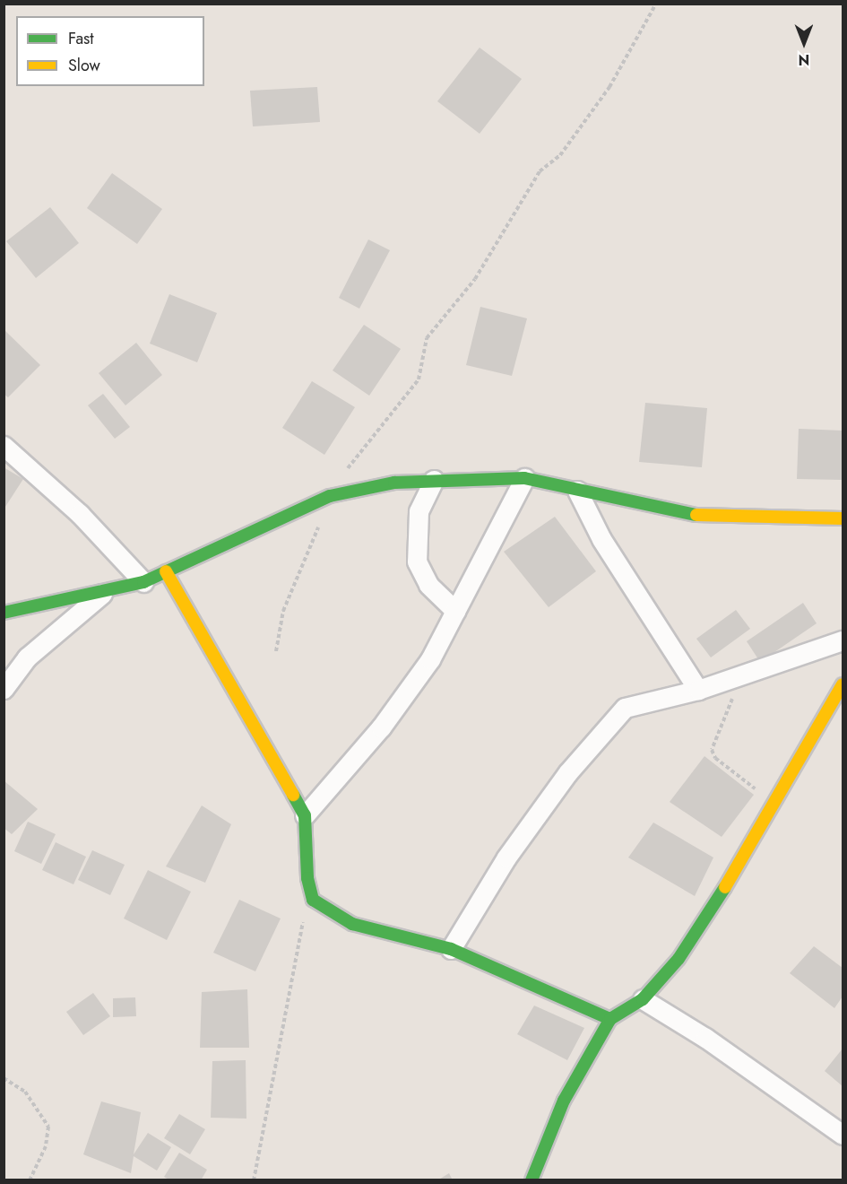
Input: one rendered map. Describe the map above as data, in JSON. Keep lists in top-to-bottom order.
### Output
{
  "legend": ["Fast", "Slow"],
  "north": "bottom"
}
